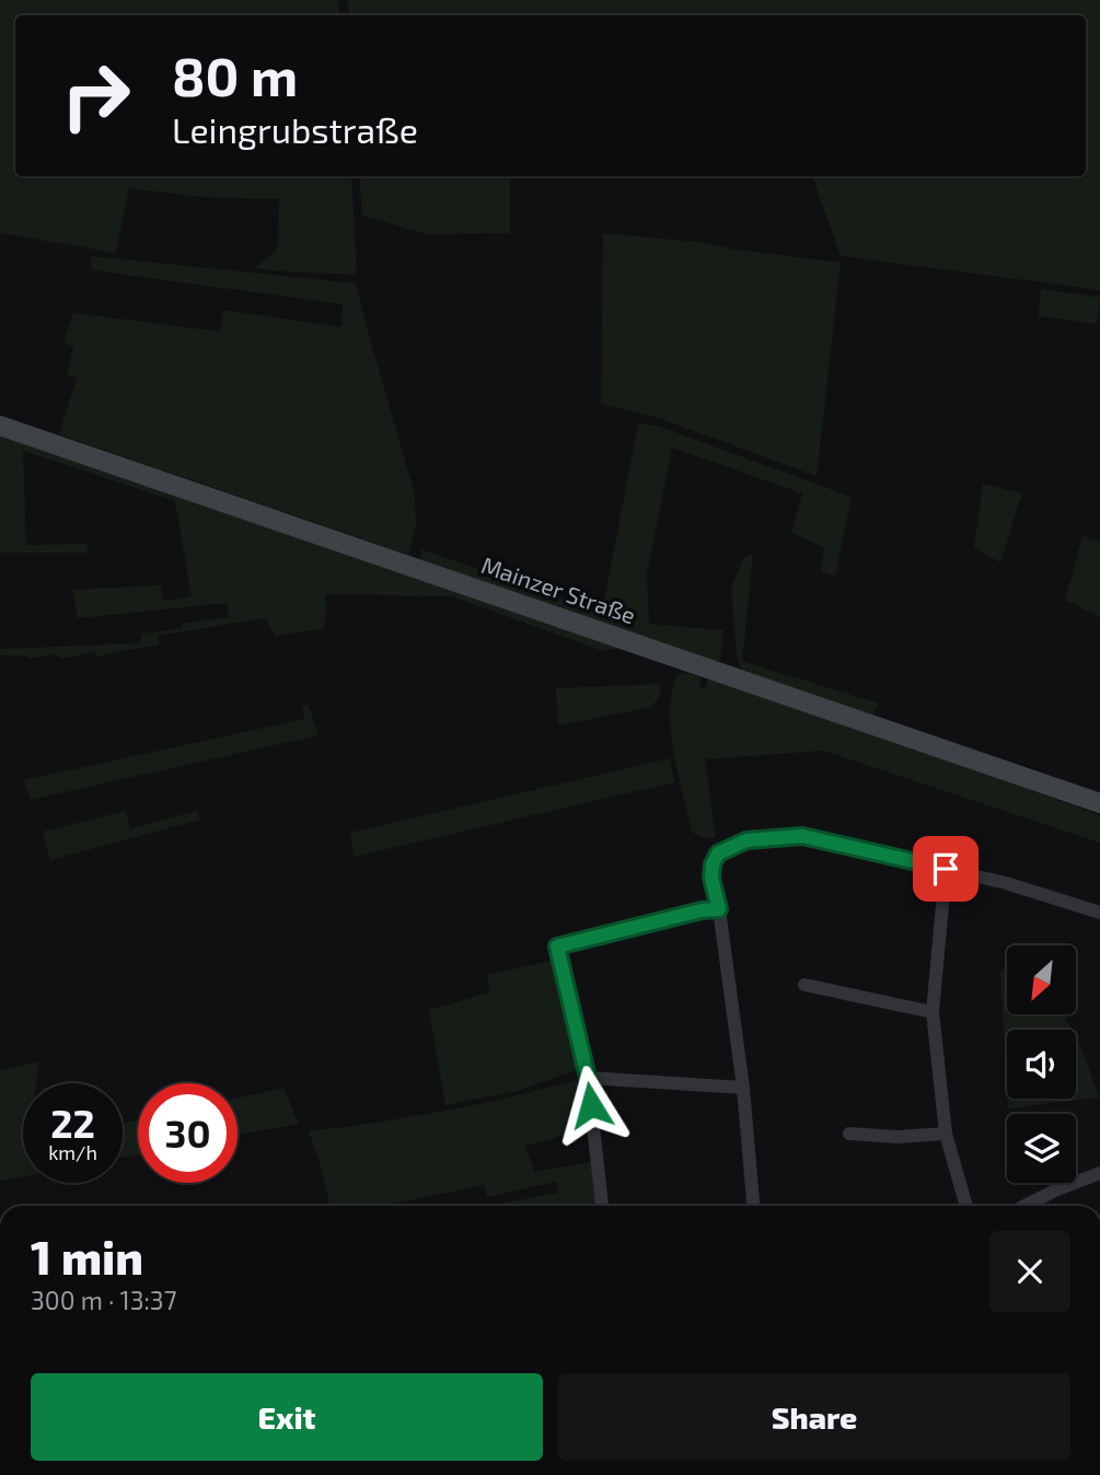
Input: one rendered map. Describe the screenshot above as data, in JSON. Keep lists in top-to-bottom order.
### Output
{
  "streets": {
    "main road": ["Mainzer Straße"]
  },
  "north": "bottom left",
  "page": {
    "turn": ["80 m", "Leingrubstraße"],
    "speed": "22 km/h",
    "limit": "30",
    "heading": ["1 min", "300 m · 13:37"],
    "buttons": ["Exit", "Share"]
  }
}
